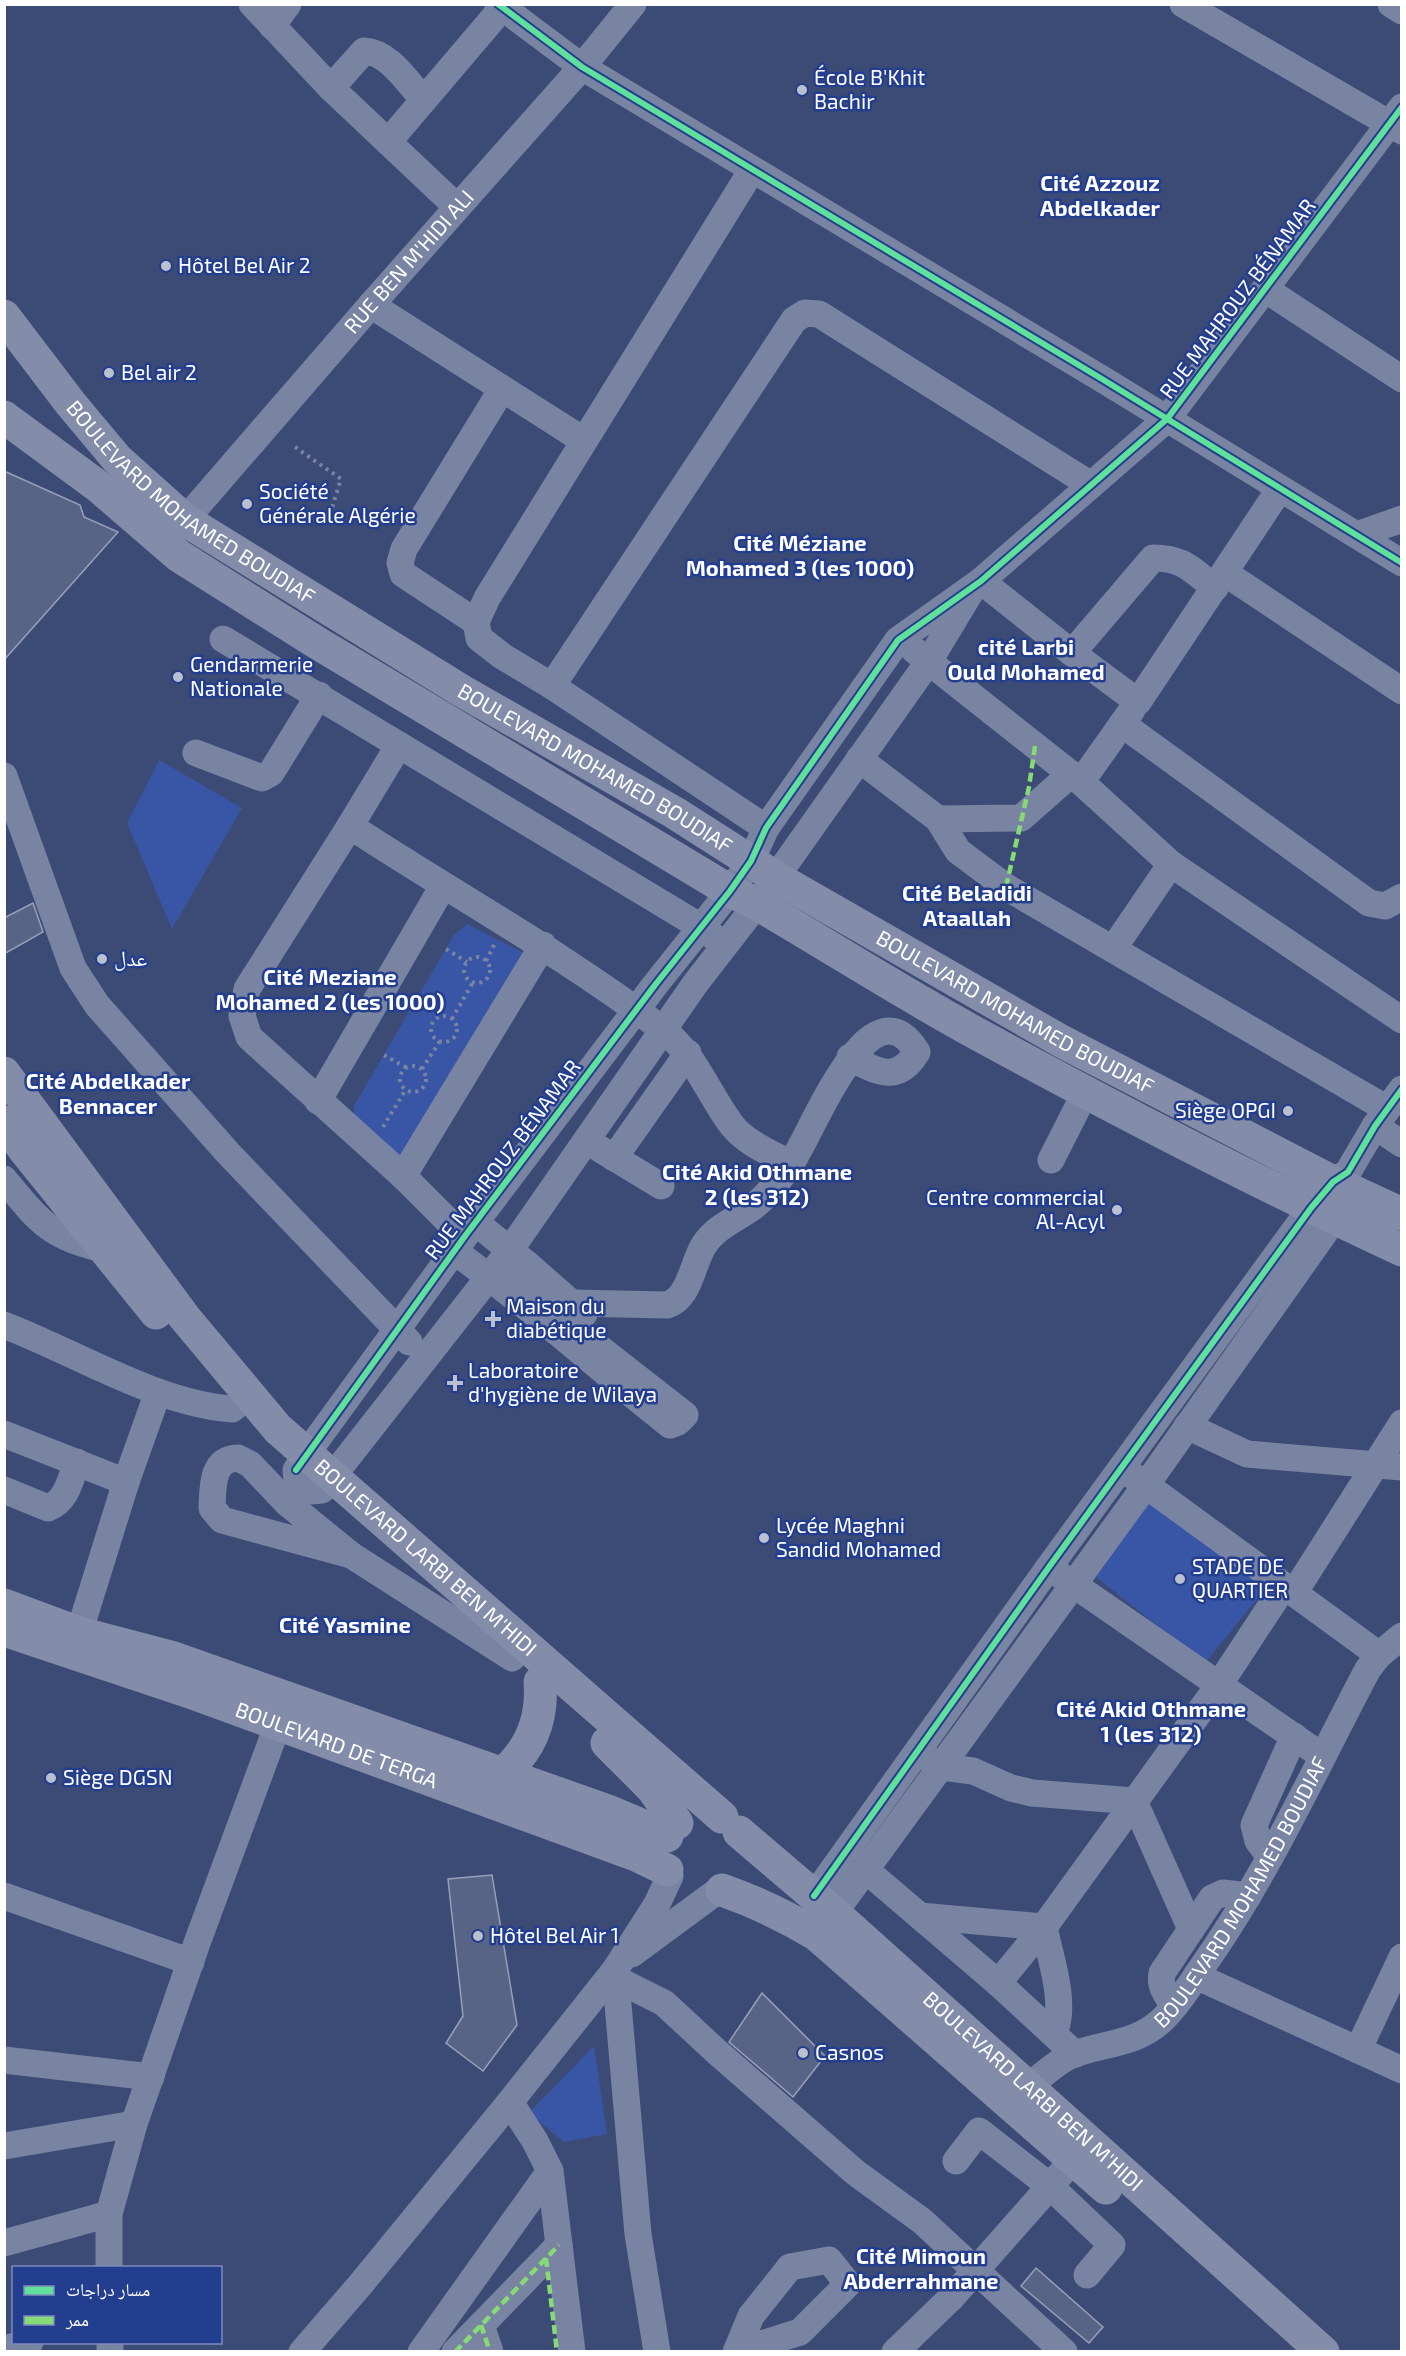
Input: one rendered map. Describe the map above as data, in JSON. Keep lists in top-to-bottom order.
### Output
{
  "streets": {
    "main road": ["BOULEVARD MOHAMED BOUDIAF", "BOULEVARD LARBI BEN M'HIDI", "BOULEVARD DE TERGA"],
    "street": ["RUE BEN M'HIDI ALI", "RUE MAHROUZ BÉNAMAR"]
  },
  "crossings": [
    ["RUE BEN M'HIDI ALI", "BOULEVARD MOHAMED BOUDIAF"],
    ["RUE MAHROUZ BÉNAMAR", "BOULEVARD MOHAMED BOUDIAF"],
    ["RUE MAHROUZ BÉNAMAR", "BOULEVARD LARBI BEN M'HIDI"],
    ["BOULEVARD MOHAMED BOUDIAF", "BOULEVARD LARBI BEN M'HIDI"],
    ["BOULEVARD LARBI BEN M'HIDI", "BOULEVARD DE TERGA"]
  ],
  "districts": [
    "Cité Azzouz Abdelkader",
    "Cité Méziane Mohamed 3 (les 1000)",
    "cité Larbi Ould Mohamed",
    "Cité Beladidi Ataallah",
    "Cité Meziane Mohamed 2 (les 1000)",
    "Cité Abdelkader Bennacer",
    "Cité Akid Othmane 2 (les 312)",
    "Cité Yasmine",
    "Cité Akid Othmane 1 (les 312)",
    "Cité Mimoun Abderrahmane"
  ],
  "places": {
    "other": [
      "École B'Khit Bachir",
      "Hôtel Bel Air 2",
      "Bel air 2",
      "Société Générale Algérie",
      "Gendarmerie Nationale",
      "عدل",
      "Siège OPGI",
      "Centre commercial Al-Acyl",
      "Lycée Maghni Sandid Mohamed",
      "STADE DE QUARTIER",
      "Siège DGSN",
      "Hôtel Bel Air 1",
      "Casnos"
    ],
    "health": ["Maison du diabétique", "Laboratoire d'hygiène de Wilaya"]
  },
  "legend": ["مسار دراجات", "ممر"]
}
